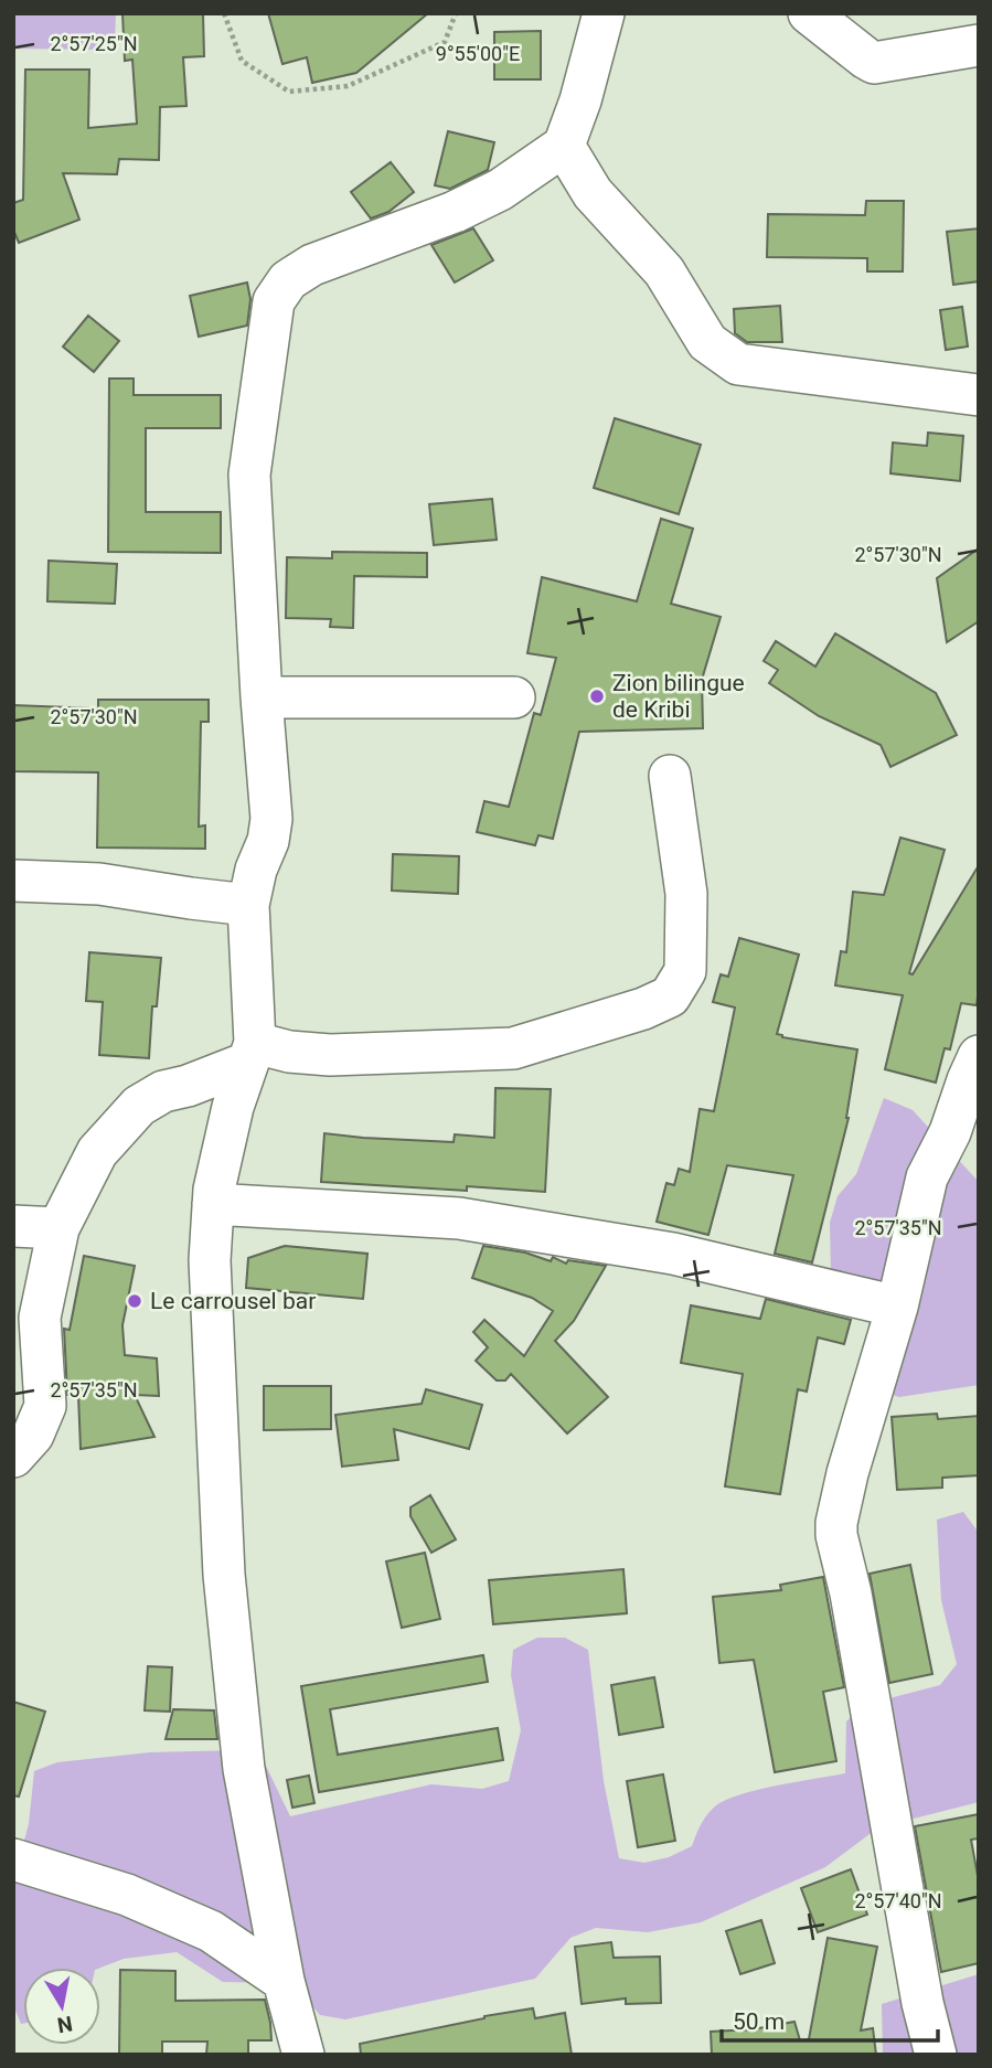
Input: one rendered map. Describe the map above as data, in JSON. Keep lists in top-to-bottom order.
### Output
{
  "places": ["Zion bilingue de Kribi", "Le carrousel bar"],
  "scale_bar": "50 m",
  "north": "bottom",
  "coordinates": [
    "2°57'25\"N",
    "9°55'00\"E",
    "2°57'30\"N",
    "2°57'35\"N",
    "2°57'40\"N"
  ]
}
